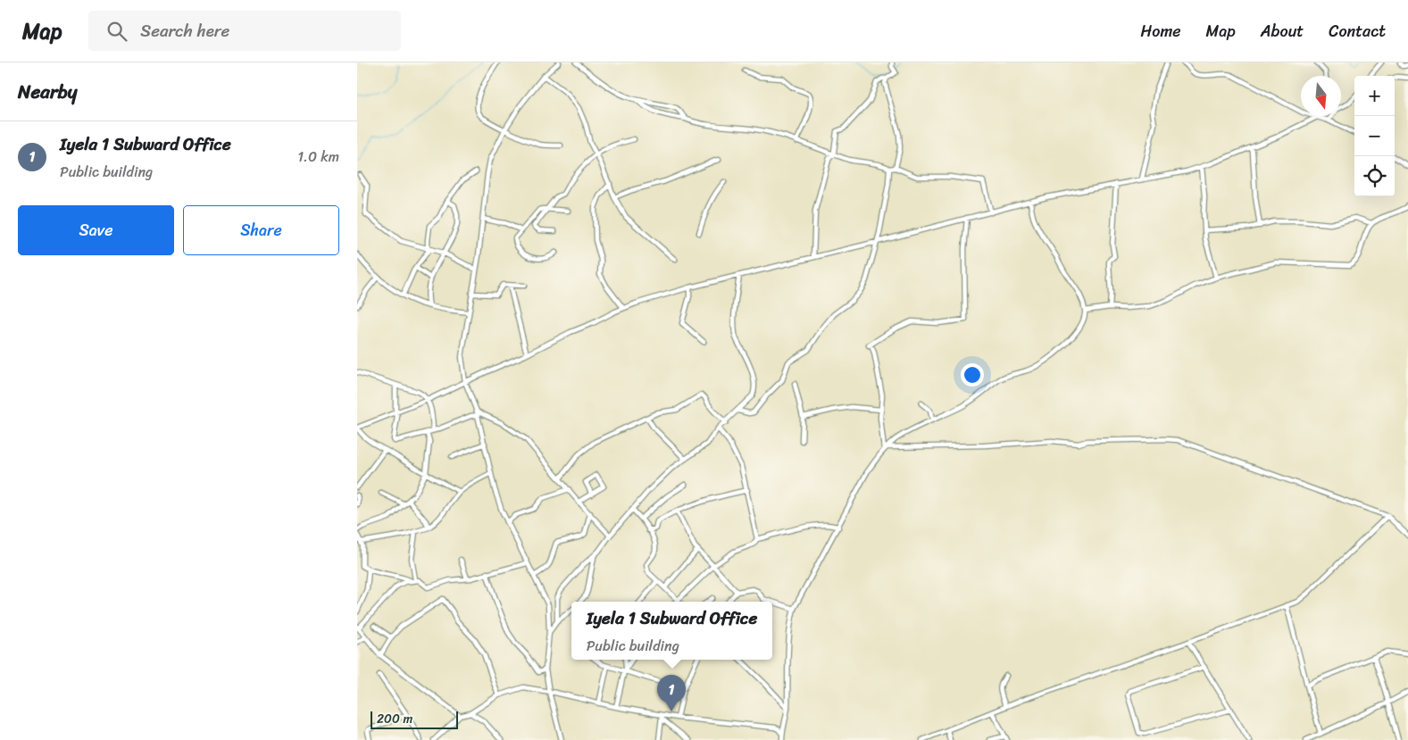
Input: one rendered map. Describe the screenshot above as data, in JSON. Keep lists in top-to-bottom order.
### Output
{
  "scale_bar": "200 m",
  "north": "bottom",
  "page": {
    "header": "Map",
    "search": "Search here",
    "nav": [
      "Home",
      "Map",
      "About",
      "Contact"
    ],
    "heading": "Nearby",
    "map_buttons": ["+", "−"],
    "list": [
      {
        "mark": "1",
        "name": "Iyela 1 Subward Office",
        "note": "Public building",
        "value": "1.0 km"
      }
    ],
    "buttons": ["Save", "Share"],
    "popup": ["Iyela 1 Subward Office", "Public building"],
    "pins": "1",
    "scale": "200 m"
  }
}
